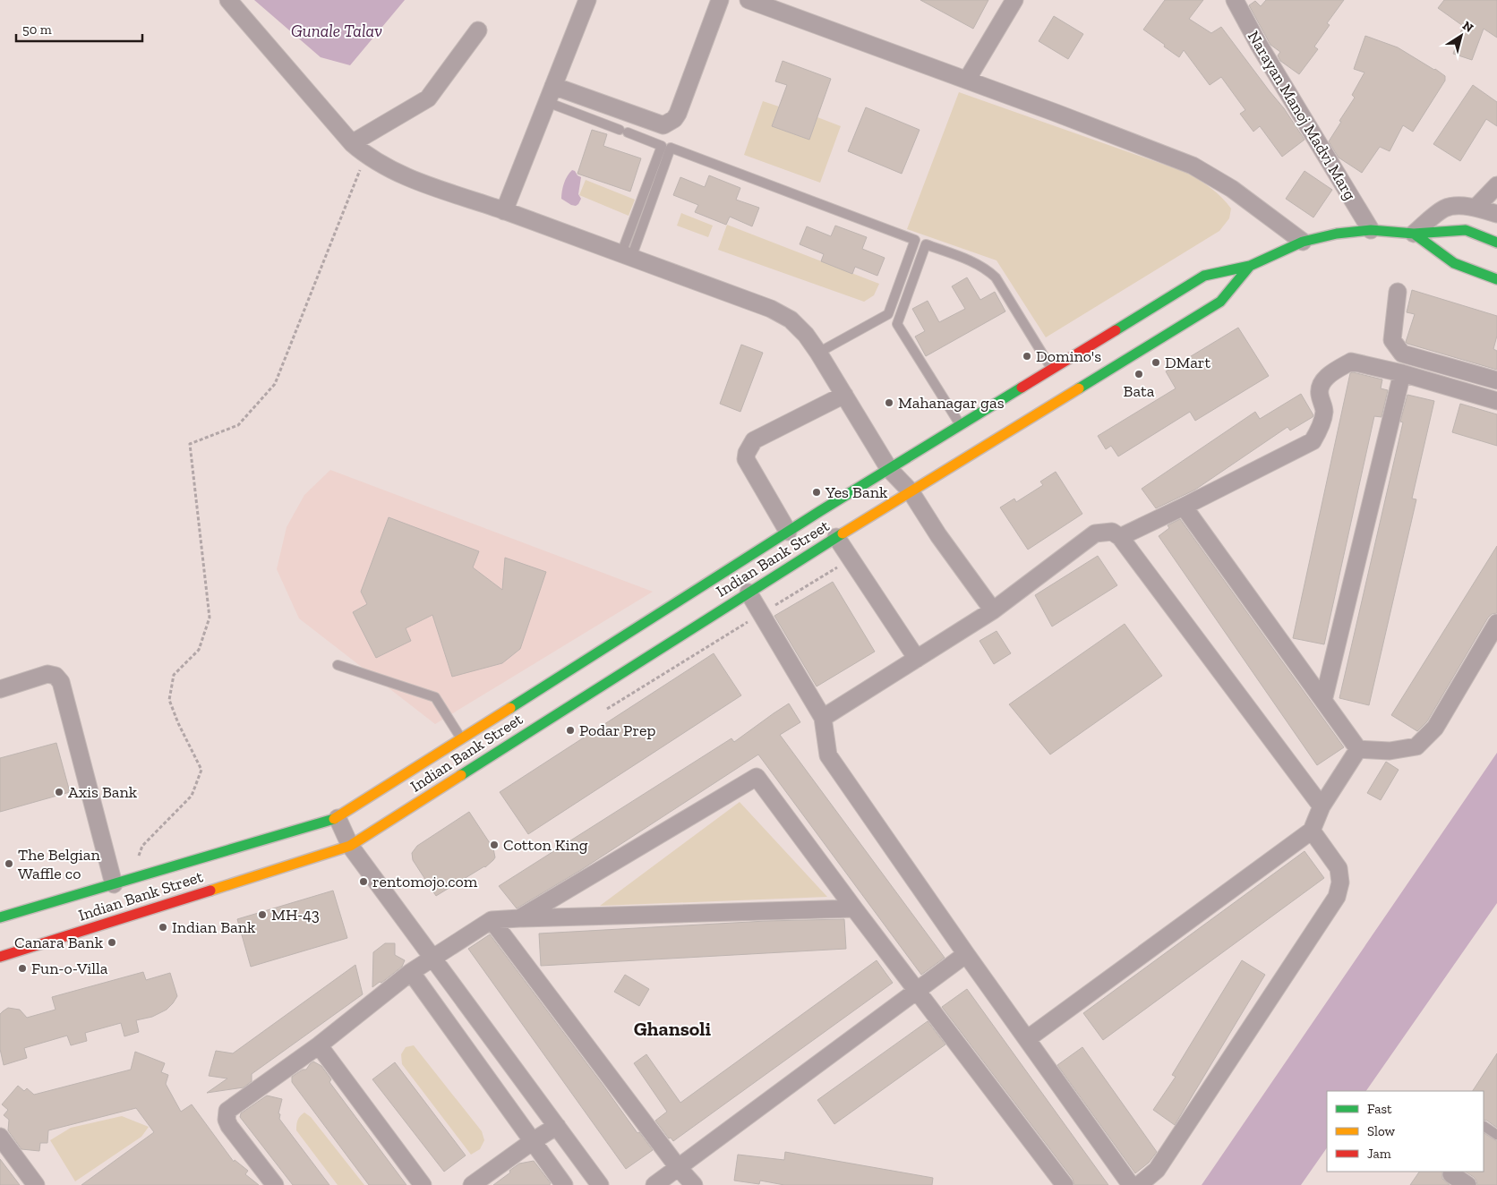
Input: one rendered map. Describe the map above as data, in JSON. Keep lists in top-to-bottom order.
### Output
{
  "streets": {
    "street": ["Narayan Manoj Madvi Marg", "Indian Bank Street"]
  },
  "districts": ["Ghansoli"],
  "water": ["Gunale Talav"],
  "places": [
    "Domino's",
    "DMart",
    "Bata",
    "Mahanagar gas",
    "Yes Bank",
    "Podar Prep",
    "Axis Bank",
    "Cotton King",
    "The Belgian Waffle co",
    "rentomojo.com",
    "MH-43",
    "Indian Bank",
    "Canara Bank",
    "Fun-o-Villa"
  ],
  "legend": ["Fast", "Slow", "Jam"],
  "scale_bar": "50 m",
  "north": "top right"
}
